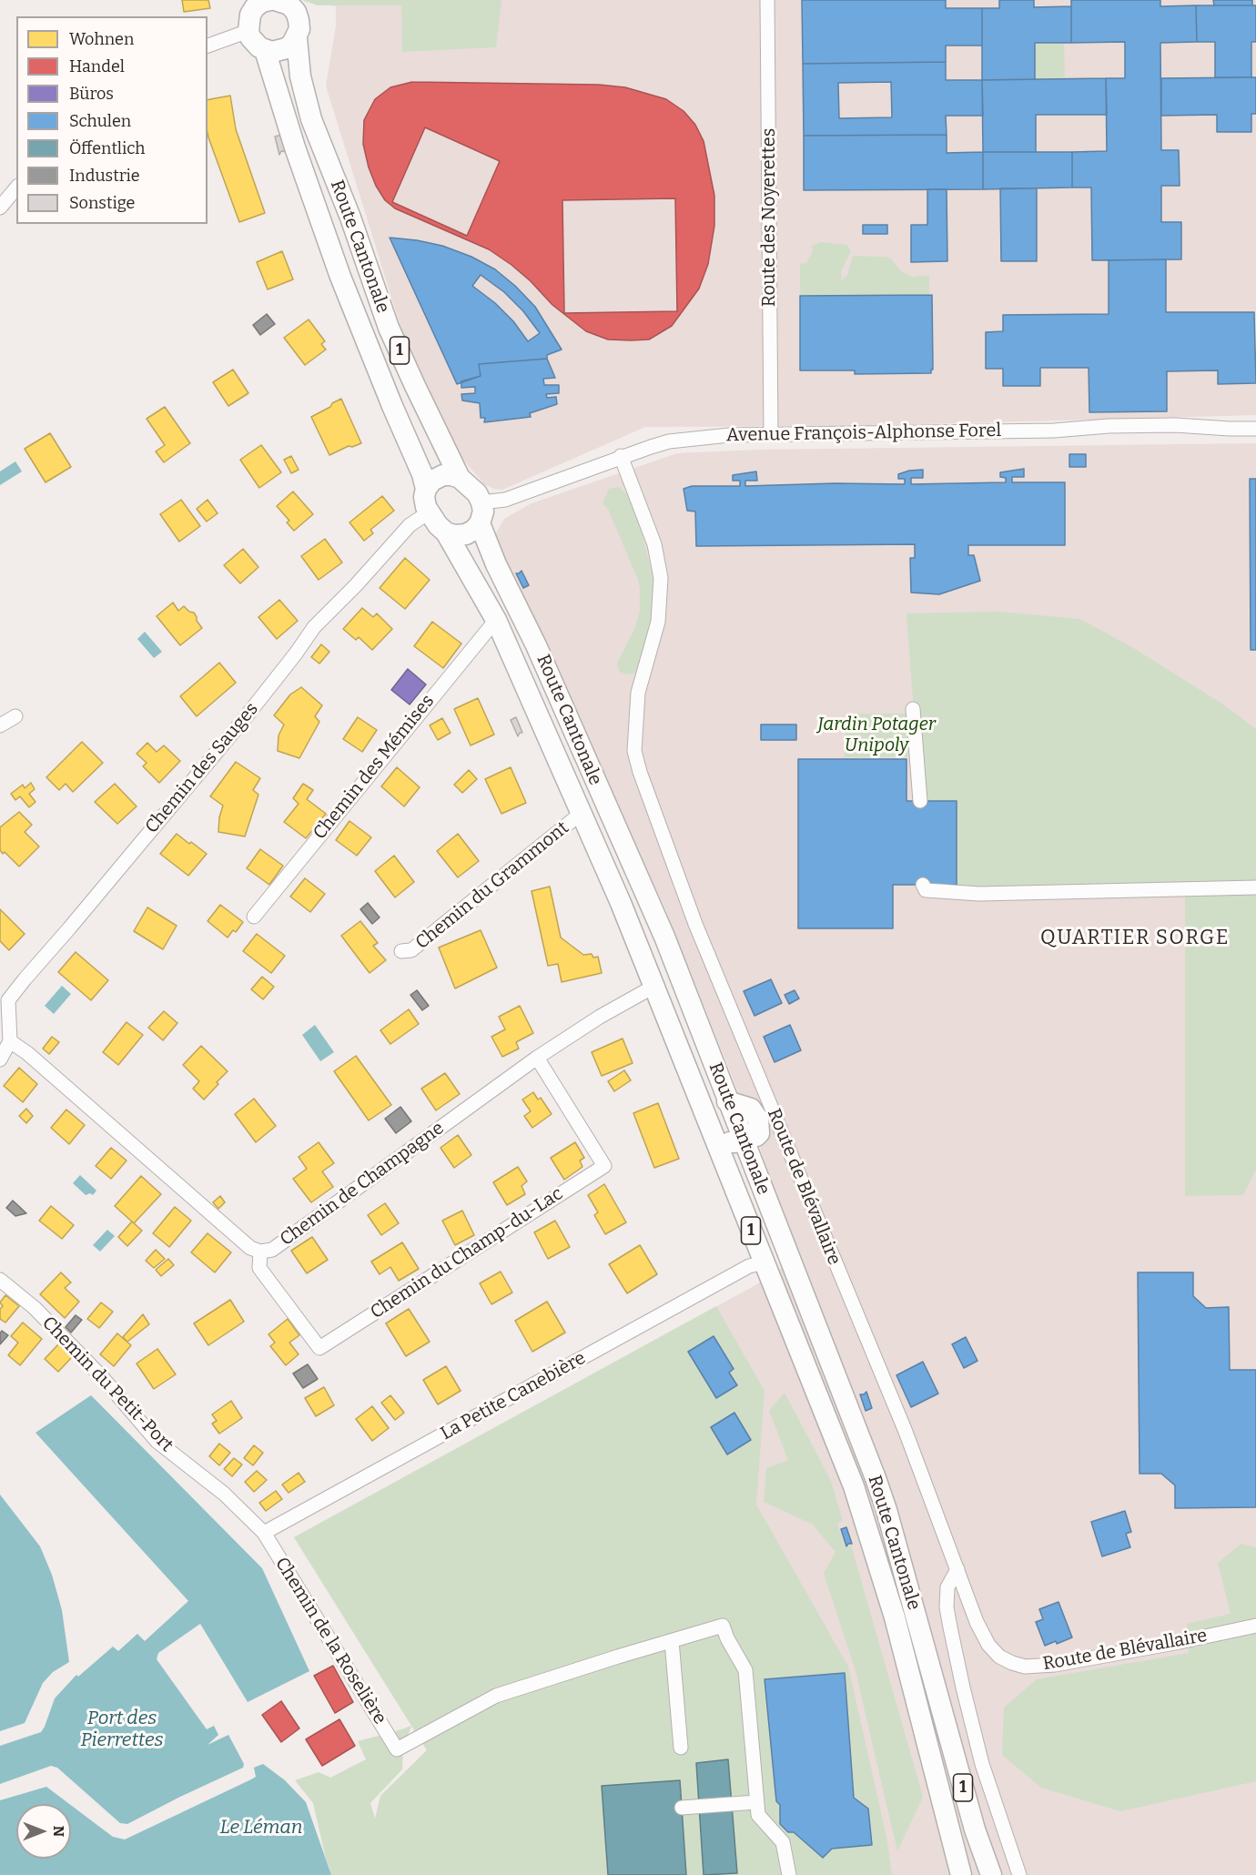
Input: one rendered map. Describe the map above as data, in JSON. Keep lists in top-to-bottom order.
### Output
{
  "streets": {
    "main road": ["Route Cantonale", "1"],
    "street": [
      "Route des Noyerettes",
      "Avenue François-Alphonse Forel",
      "Chemin des Mémises",
      "Chemin des Sauges",
      "Chemin du Grammont",
      "Chemin de Champagne",
      "Route de Blévallaire",
      "Chemin du Champ-du-Lac",
      "Chemin du Petit-Port",
      "La Petite Canebière",
      "Chemin de la Roselière"
    ]
  },
  "crossings": [
    ["Route des Noyerettes", "Avenue François-Alphonse Forel"],
    ["Route Cantonale", "Avenue François-Alphonse Forel"],
    ["Route Cantonale", "Chemin des Mémises"],
    ["Route Cantonale", "Chemin des Sauges"],
    ["Route Cantonale", "Chemin du Grammont"],
    ["Route Cantonale", "Chemin de Champagne"],
    ["Route Cantonale", "La Petite Canebière"],
    ["Avenue François-Alphonse Forel", "Chemin des Sauges"],
    ["Avenue François-Alphonse Forel", "Route de Blévallaire"],
    ["Chemin des Sauges", "Chemin de Champagne"],
    ["Chemin de Champagne", "Chemin du Champ-du-Lac"],
    ["Chemin du Petit-Port", "La Petite Canebière"],
    ["Chemin du Petit-Port", "Chemin de la Roselière"],
    ["La Petite Canebière", "Chemin de la Roselière"]
  ],
  "districts": ["QUARTIER SORGE"],
  "water": ["Port des Pierrettes", "Le Léman"],
  "parks": ["Jardin Potager Unipoly"],
  "legend": [
    "Wohnen",
    "Handel",
    "Büros",
    "Schulen",
    "Öffentlich",
    "Industrie",
    "Sonstige"
  ],
  "north": "right"
}
